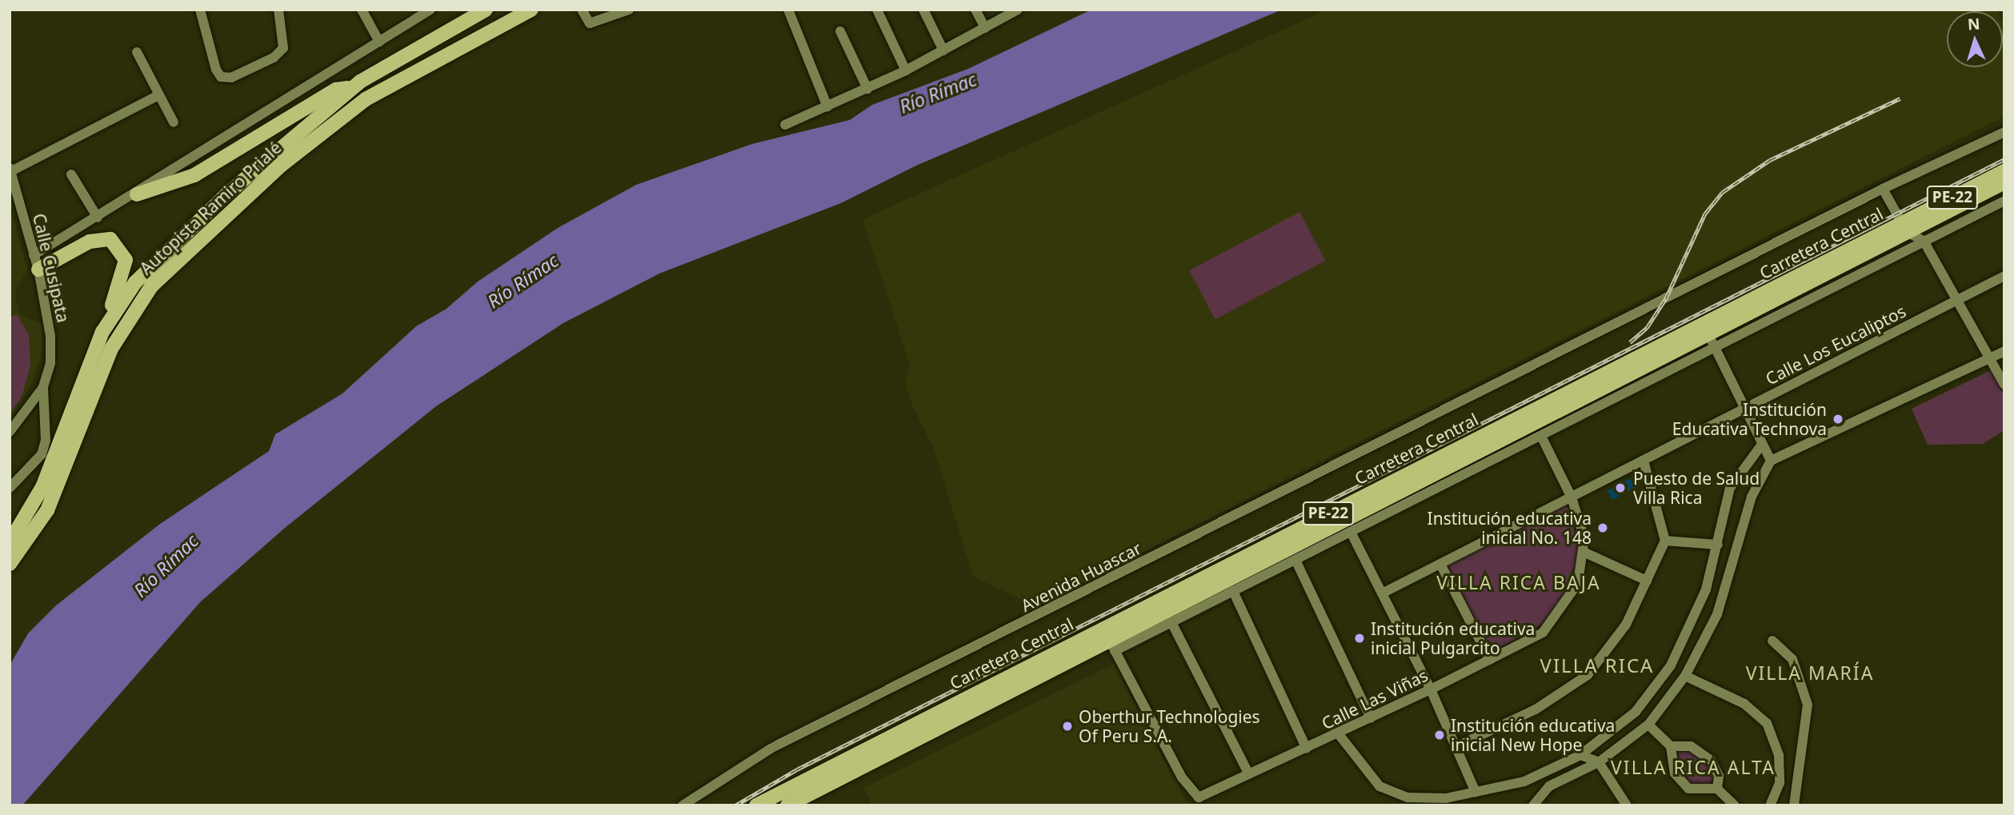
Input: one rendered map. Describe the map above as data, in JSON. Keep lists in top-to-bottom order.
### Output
{
  "streets": {
    "highway": ["PE-22", "Autopista Ramiro Prialé", "Carretera Central"],
    "street": [
      "Calle Cusipata",
      "Calle Los Eucaliptos",
      "Avenida Huascar",
      "Calle Las Viñas"
    ]
  },
  "crossings": [
    ["Carretera Central", "Calle Las Viñas"],
    ["Calle Los Eucaliptos", "Calle Las Viñas"]
  ],
  "districts": [
    "VILLA RICA BAJA",
    "VILLA RICA",
    "VILLA MARÍA",
    "VILLA RICA ALTA"
  ],
  "water": ["Río Rímac"],
  "places": [
    "Institución Educativa Technova",
    "Puesto de Salud Villa Rica",
    "Institución educativa inicial No. 148",
    "Institución educativa inicial Pulgarcito",
    "Oberthur Technologies Of Peru S.A.",
    "Institución educativa inicial New Hope"
  ],
  "north": "top"
}
